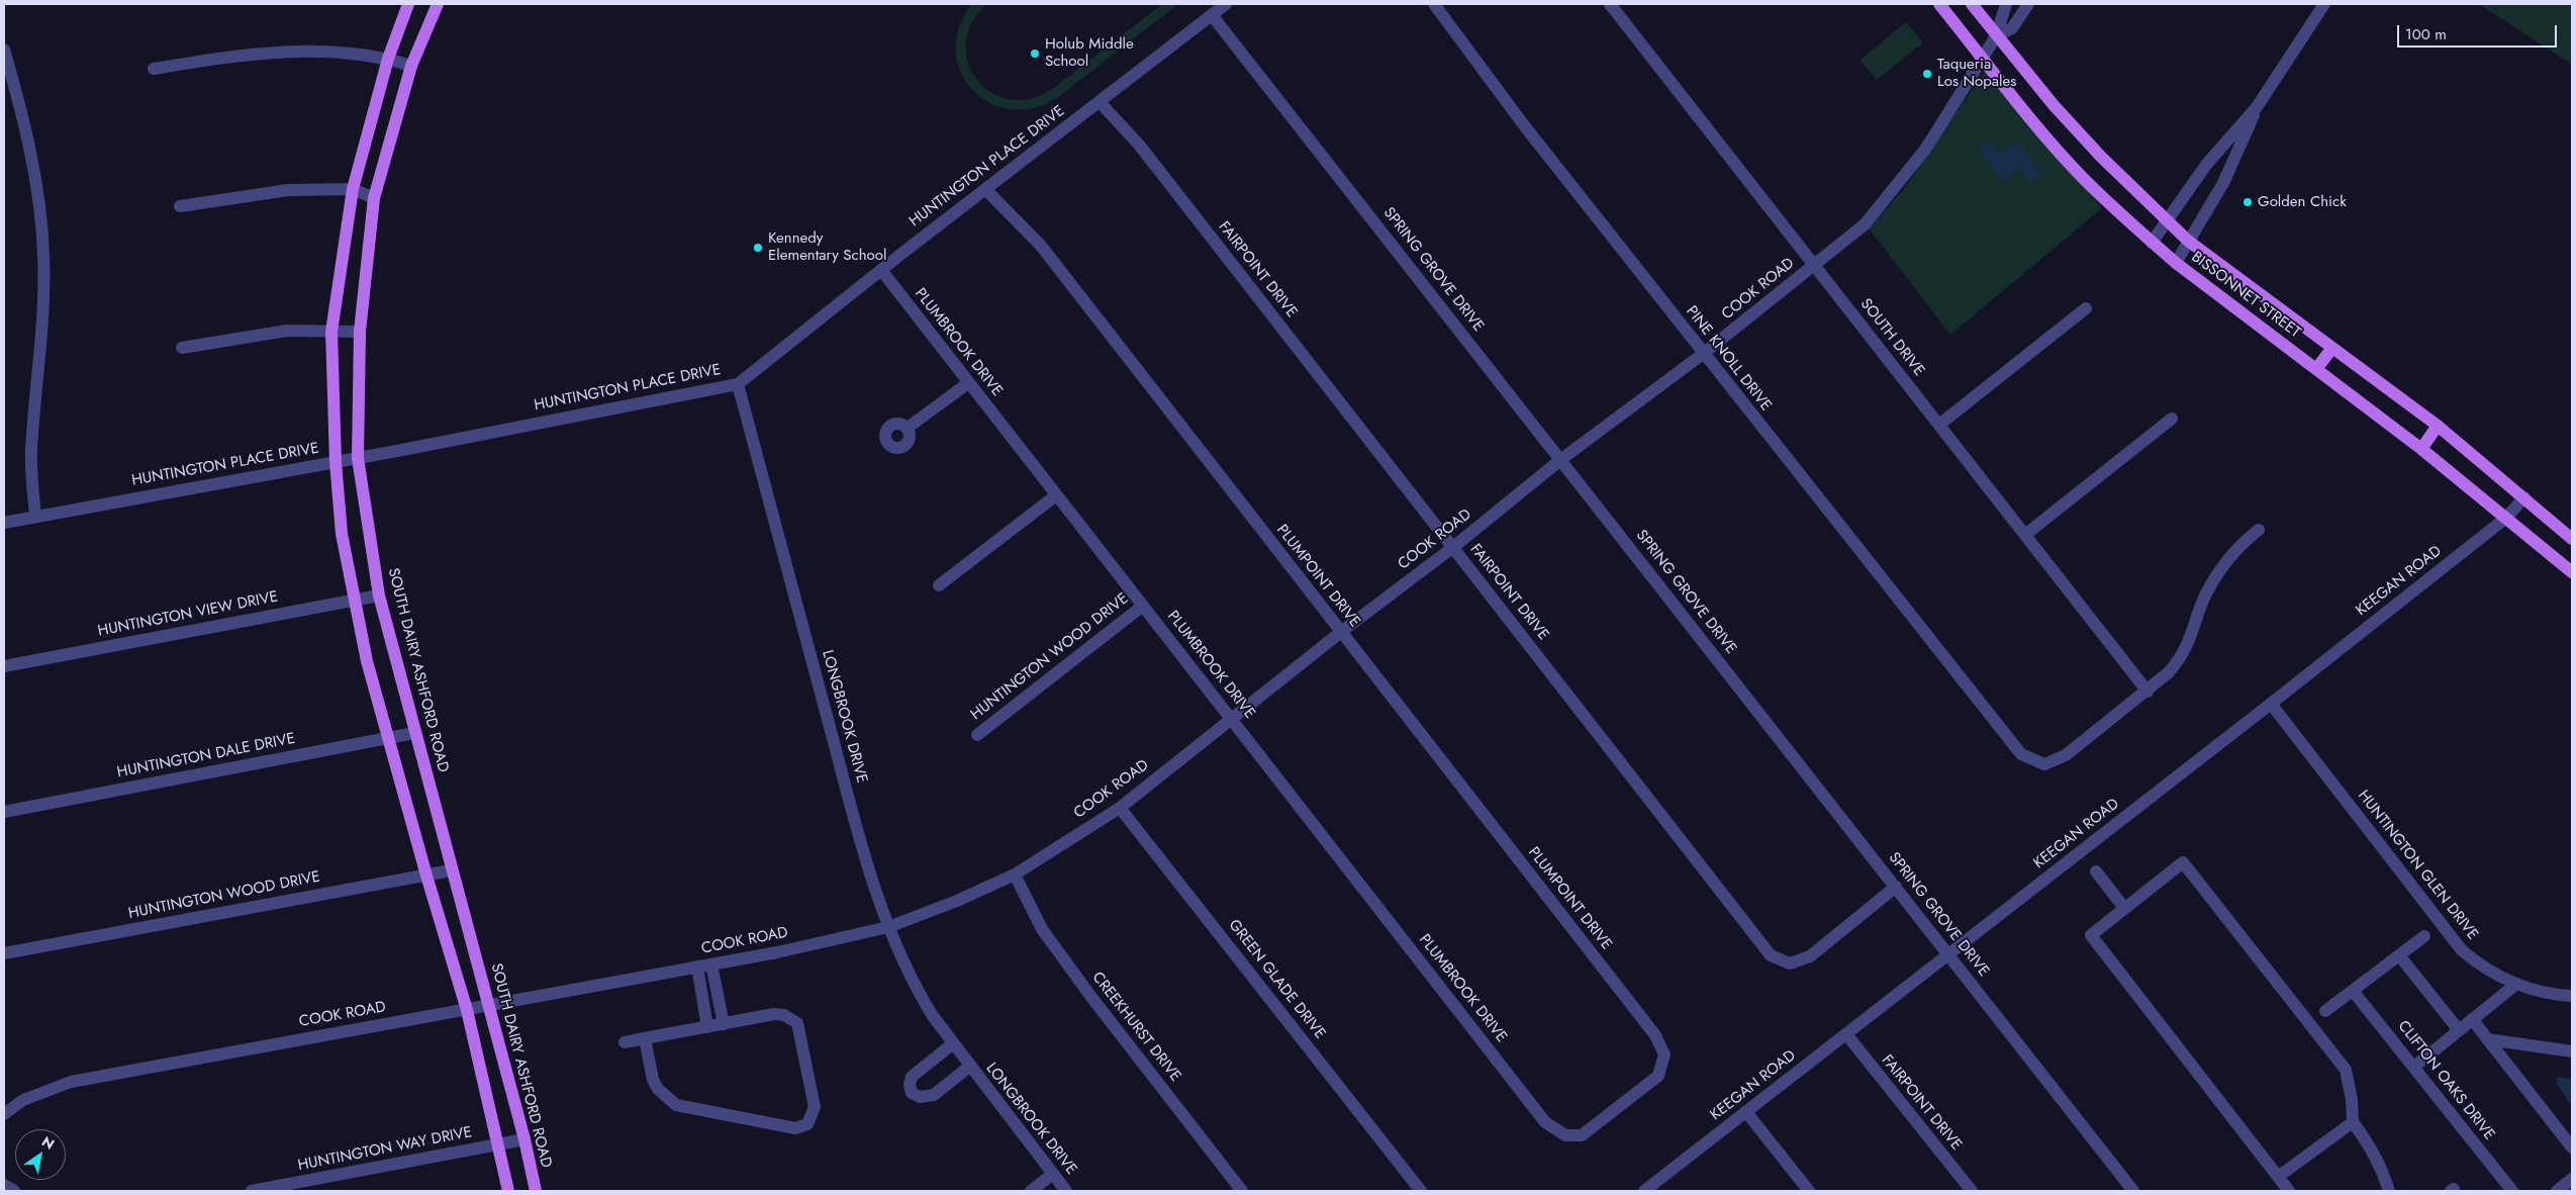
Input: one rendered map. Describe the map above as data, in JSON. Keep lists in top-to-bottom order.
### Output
{
  "streets": {
    "main road": ["BISSONNET STREET", "SOUTH DAIRY ASHFORD ROAD"],
    "street": [
      "HUNTINGTON PLACE DRIVE",
      "FAIRPOINT DRIVE",
      "SPRING GROVE DRIVE",
      "COOK ROAD",
      "SOUTH DRIVE",
      "PLUMBROOK DRIVE",
      "PINE KNOLL DRIVE",
      "PLUMPOINT DRIVE",
      "KEEGAN ROAD",
      "HUNTINGTON VIEW DRIVE",
      "HUNTINGTON WOOD DRIVE",
      "LONGBROOK DRIVE",
      "HUNTINGTON DALE DRIVE",
      "HUNTINGTON GLEN DRIVE",
      "GREEN GLADE DRIVE",
      "CREEKHURST DRIVE",
      "CLIFTON OAKS DRIVE",
      "HUNTINGTON WAY DRIVE"
    ]
  },
  "crossings": [
    ["HUNTINGTON PLACE DRIVE", "FAIRPOINT DRIVE"],
    ["HUNTINGTON PLACE DRIVE", "SPRING GROVE DRIVE"],
    ["HUNTINGTON PLACE DRIVE", "PLUMBROOK DRIVE"],
    ["HUNTINGTON PLACE DRIVE", "PLUMPOINT DRIVE"],
    ["HUNTINGTON PLACE DRIVE", "SOUTH DAIRY ASHFORD ROAD"],
    ["HUNTINGTON PLACE DRIVE", "LONGBROOK DRIVE"],
    ["FAIRPOINT DRIVE", "SPRING GROVE DRIVE"],
    ["FAIRPOINT DRIVE", "COOK ROAD"],
    ["FAIRPOINT DRIVE", "KEEGAN ROAD"],
    ["SPRING GROVE DRIVE", "COOK ROAD"],
    ["SPRING GROVE DRIVE", "KEEGAN ROAD"],
    ["COOK ROAD", "BISSONNET STREET"],
    ["COOK ROAD", "SOUTH DRIVE"],
    ["COOK ROAD", "PLUMBROOK DRIVE"],
    ["COOK ROAD", "PINE KNOLL DRIVE"],
    ["COOK ROAD", "PLUMPOINT DRIVE"],
    ["COOK ROAD", "SOUTH DAIRY ASHFORD ROAD"],
    ["COOK ROAD", "LONGBROOK DRIVE"],
    ["COOK ROAD", "GREEN GLADE DRIVE"],
    ["COOK ROAD", "CREEKHURST DRIVE"],
    ["BISSONNET STREET", "KEEGAN ROAD"],
    ["SOUTH DRIVE", "PINE KNOLL DRIVE"],
    ["PLUMBROOK DRIVE", "PLUMPOINT DRIVE"],
    ["PLUMBROOK DRIVE", "HUNTINGTON WOOD DRIVE"],
    ["KEEGAN ROAD", "HUNTINGTON GLEN DRIVE"],
    ["HUNTINGTON VIEW DRIVE", "SOUTH DAIRY ASHFORD ROAD"],
    ["HUNTINGTON WOOD DRIVE", "SOUTH DAIRY ASHFORD ROAD"],
    ["SOUTH DAIRY ASHFORD ROAD", "HUNTINGTON DALE DRIVE"],
    ["SOUTH DAIRY ASHFORD ROAD", "HUNTINGTON WAY DRIVE"]
  ],
  "places": [
    "Holub Middle School",
    "Taqueria Los Nopales",
    "Golden Chick",
    "Kennedy Elementary School"
  ],
  "scale_bar": "100 m",
  "north": "top right"
}
